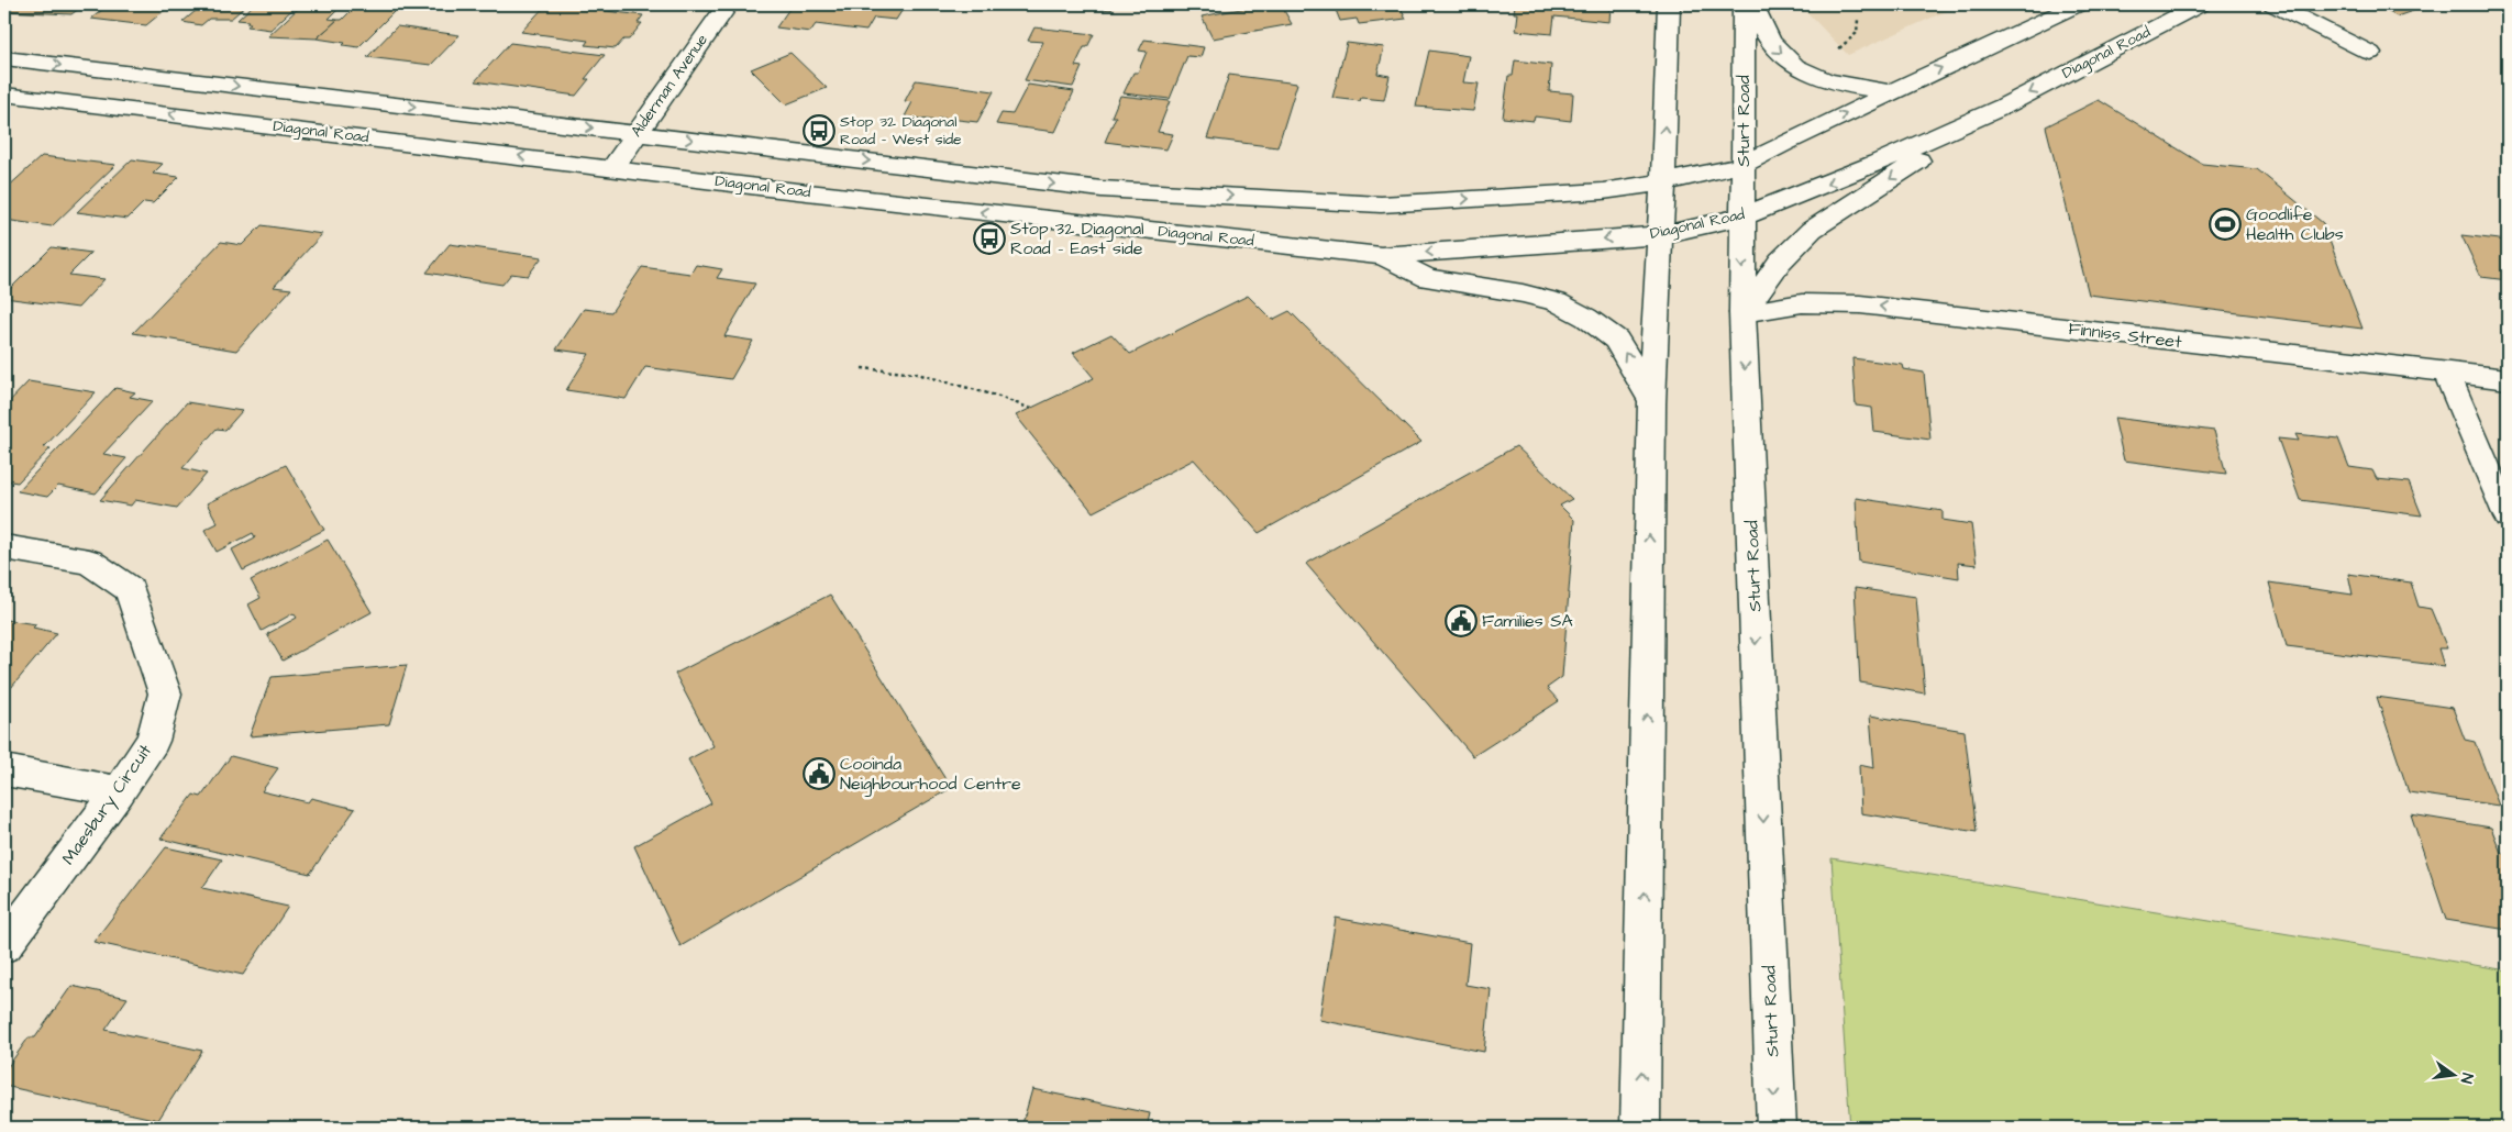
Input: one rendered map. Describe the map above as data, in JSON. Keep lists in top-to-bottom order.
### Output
{
  "streets": {
    "main road": [
      "Diagonal Road",
      "Alderman Avenue",
      "Sturt Road",
      "Finniss Street",
      "Maesbury Circuit"
    ]
  },
  "crossings": [
    ["Diagonal Road", "Alderman Avenue"],
    ["Diagonal Road", "Sturt Road"],
    ["Sturt Road", "Finniss Street"]
  ],
  "one_way": ["Finniss Street"],
  "places": {
    "bus stop": ["Stop 32 Diagonal Road - West side", "Stop 32 Diagonal Road - East side"],
    "sports": ["Goodlife Health Clubs"],
    "public building": ["Families SA", "Cooinda Neighbourhood Centre"]
  },
  "north": "right"
}
